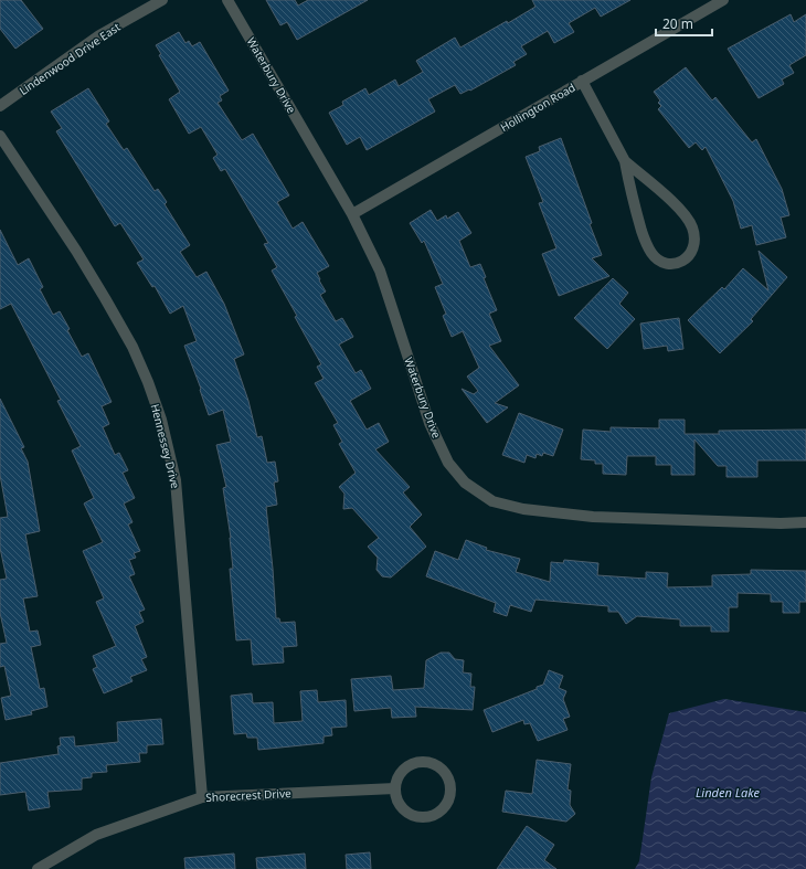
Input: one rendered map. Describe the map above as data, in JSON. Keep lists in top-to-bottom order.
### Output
{
  "streets": {
    "street": [
      "Lindenwood Drive East",
      "Waterbury Drive",
      "Hollington Road",
      "Hennessey Drive",
      "Shorecrest Drive"
    ]
  },
  "crossings": [
    ["Waterbury Drive", "Hollington Road"],
    ["Hennessey Drive", "Shorecrest Drive"]
  ],
  "water": ["Linden Lake"],
  "scale_bar": "20 m"
}
